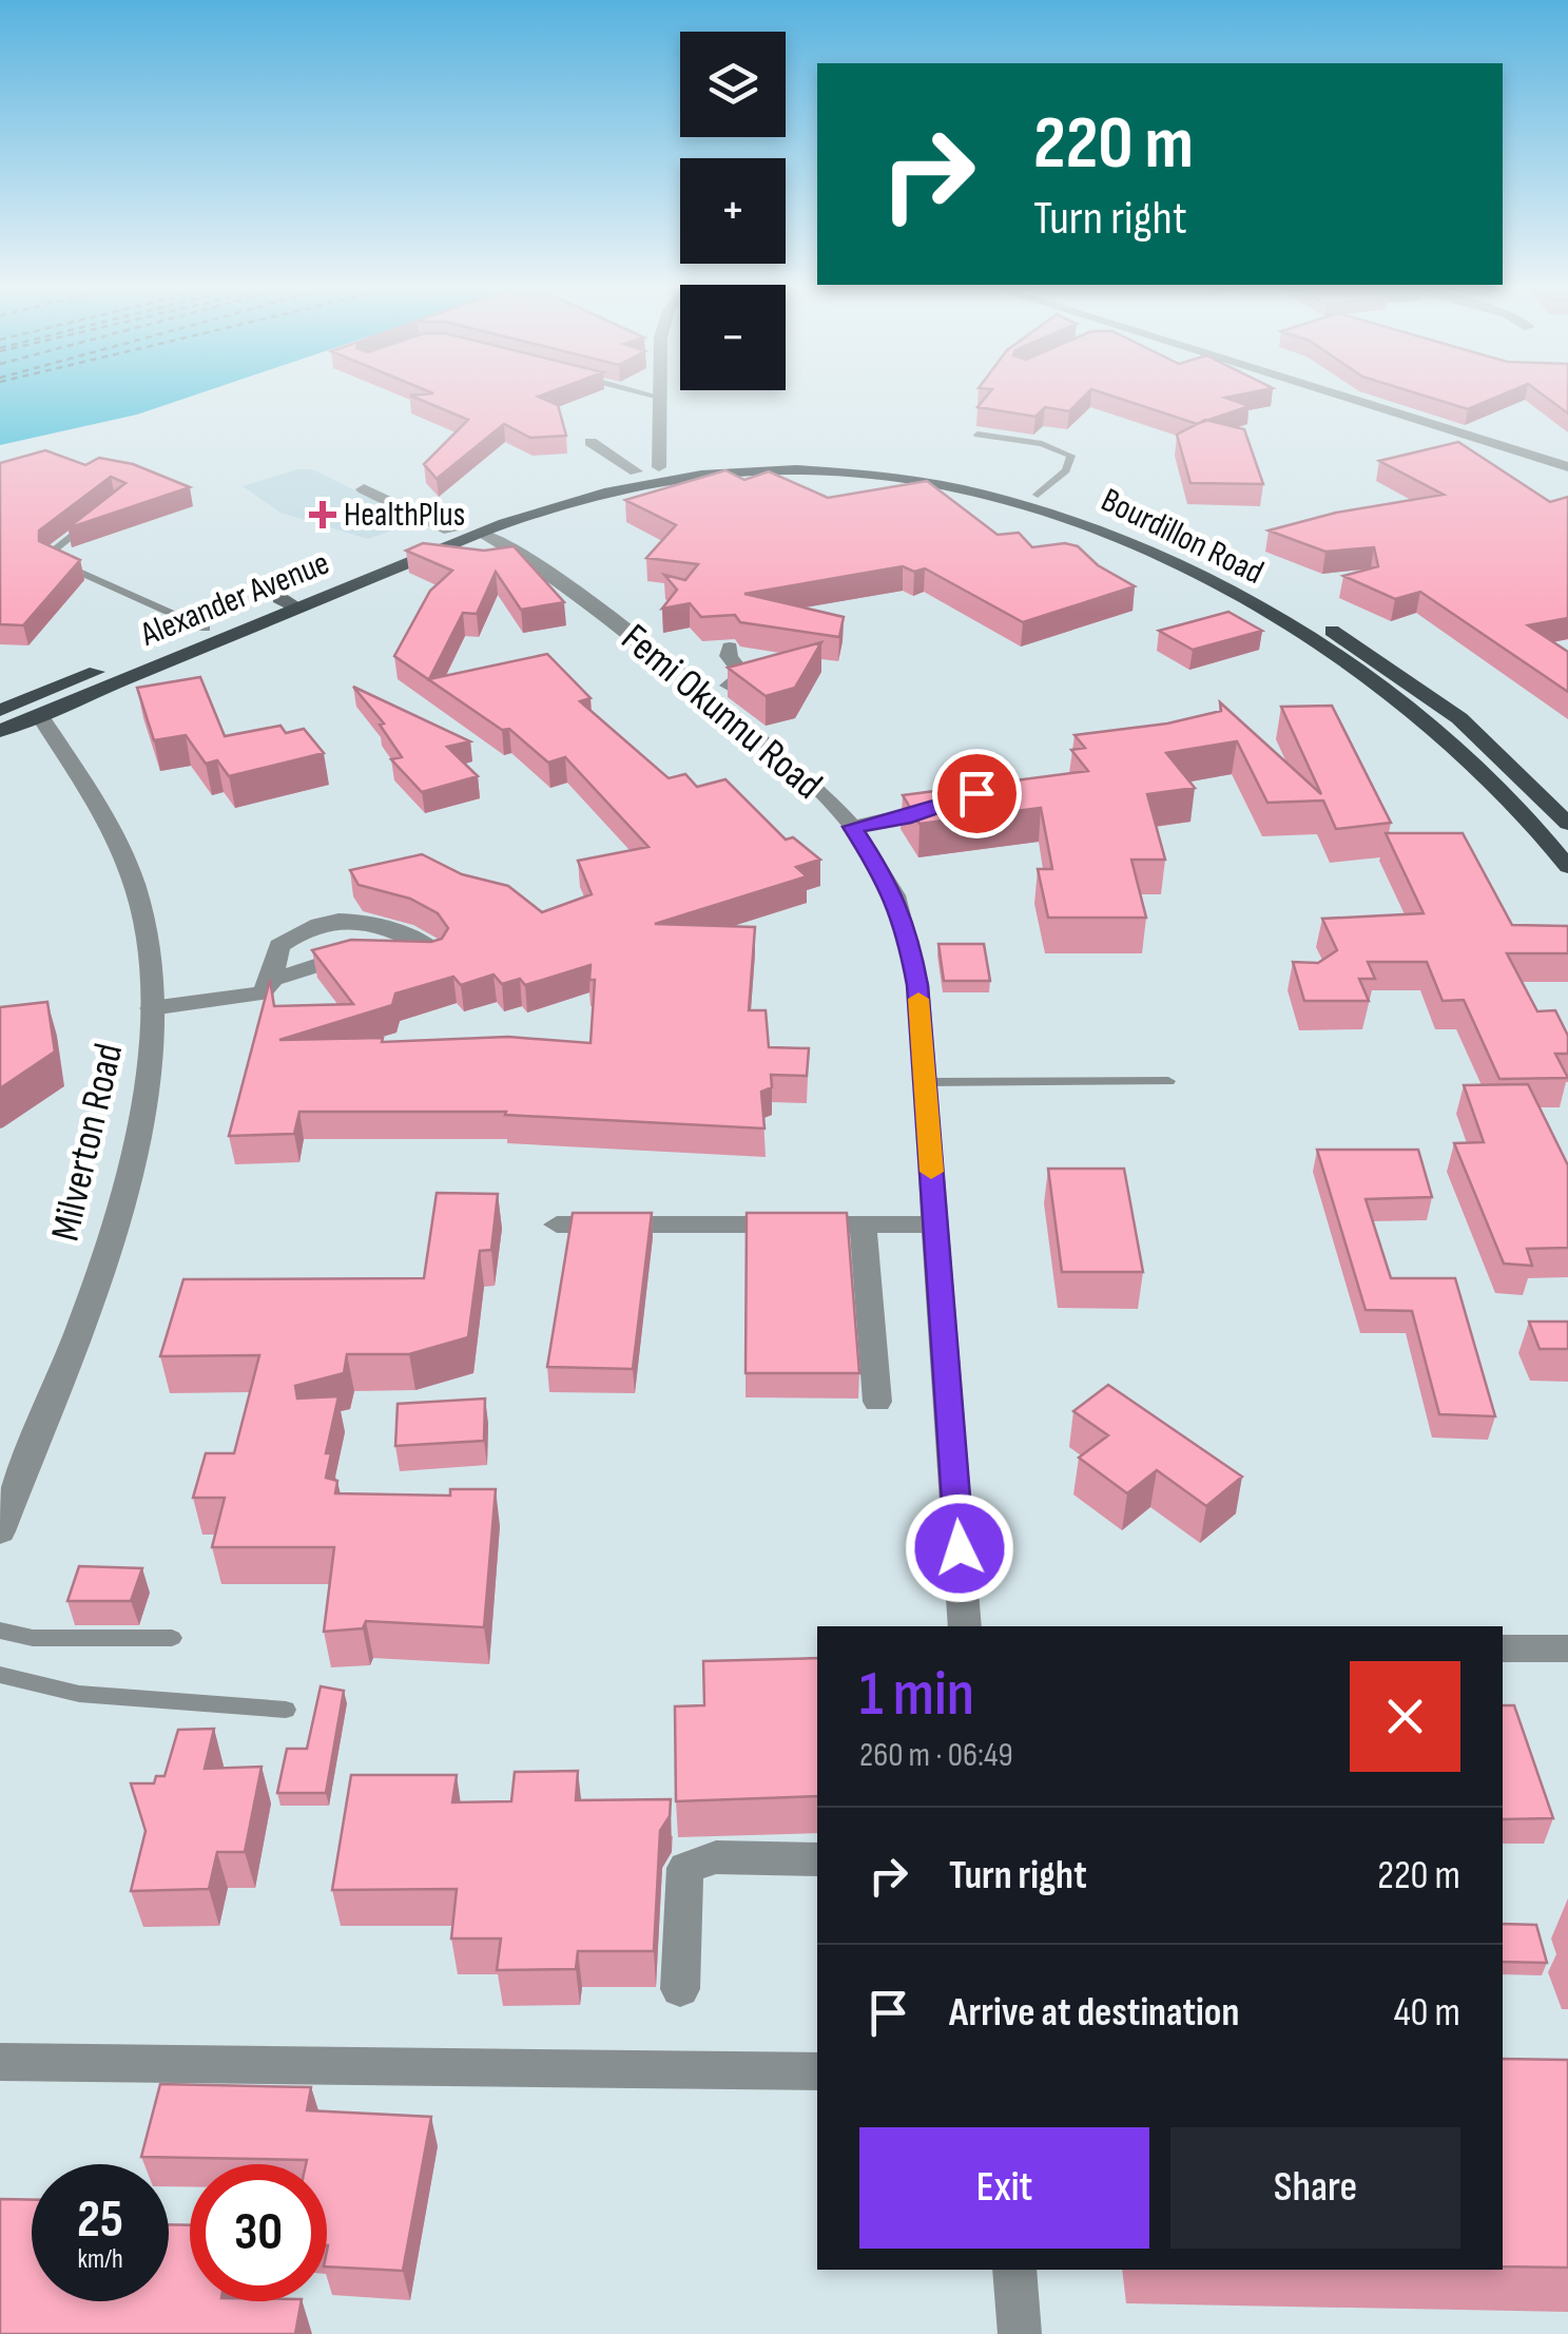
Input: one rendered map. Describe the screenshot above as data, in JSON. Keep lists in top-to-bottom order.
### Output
{
  "streets": {
    "main road": ["Bourdillon Road", "Alexander Avenue"],
    "street": ["Femi Okunnu Road", "Milverton Road"]
  },
  "crossings": [
    ["Bourdillon Road", "Alexander Avenue"],
    ["Alexander Avenue", "Femi Okunnu Road"],
    ["Alexander Avenue", "Milverton Road"]
  ],
  "places": {
    "health": ["HealthPlus"]
  },
  "page": {
    "map_buttons": ["+", "−"],
    "turn": ["220 m", "Turn right"],
    "heading": ["1 min", "260 m · 06:49"],
    "list": [
      {
        "name": "Turn right",
        "value": "220 m"
      },
      {
        "name": "Arrive at destination",
        "value": "40 m"
      }
    ],
    "buttons": ["Exit", "Share"],
    "speed": "25 km/h",
    "limit": "30"
  }
}
